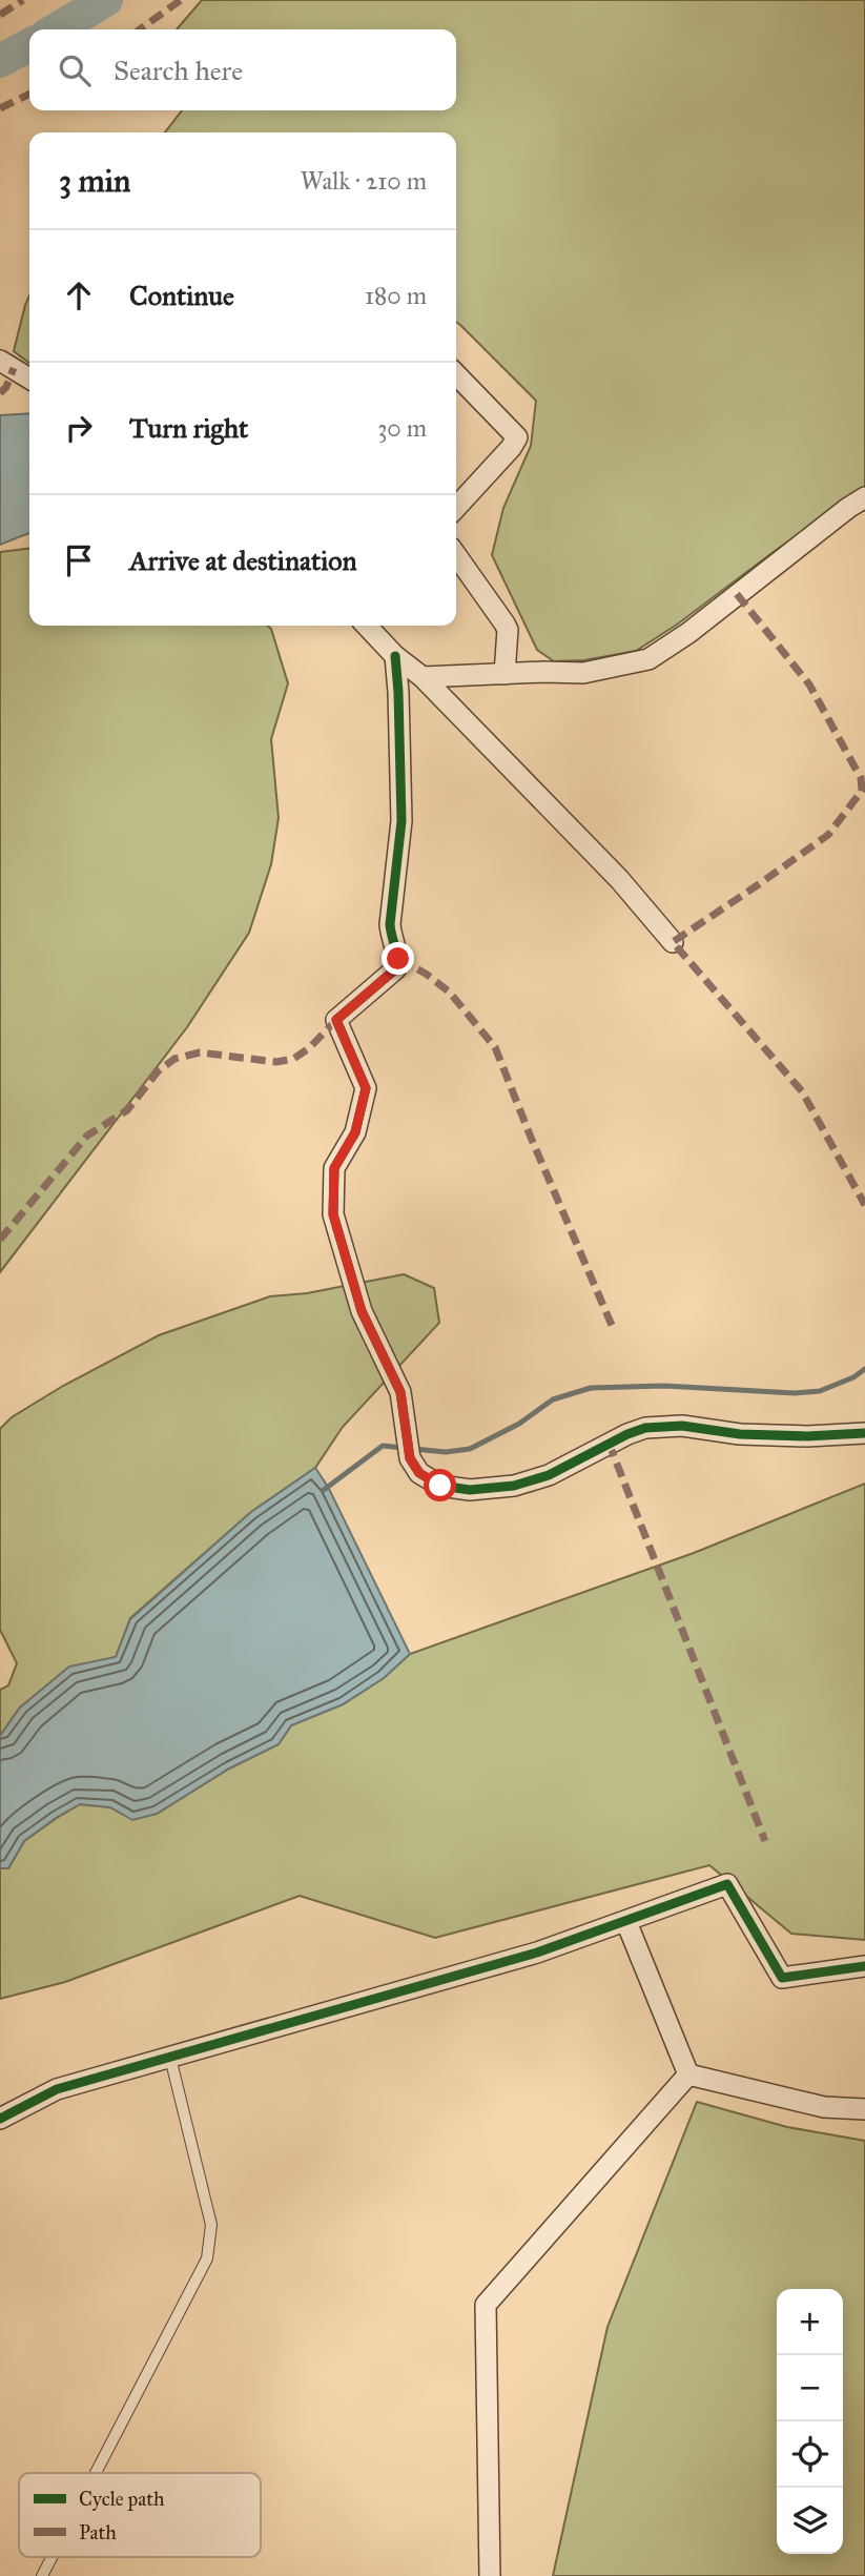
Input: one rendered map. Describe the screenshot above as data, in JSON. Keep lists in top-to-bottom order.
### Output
{
  "legend": ["Cycle path", "Path"],
  "page": {
    "search": "Search here",
    "heading": ["3 min", "Walk · 210 m"],
    "list": [
      ["Continue", "180 m"],
      ["Turn right", "30 m"],
      "Arrive at destination"
    ],
    "map_buttons": ["+", "−"]
  }
}
